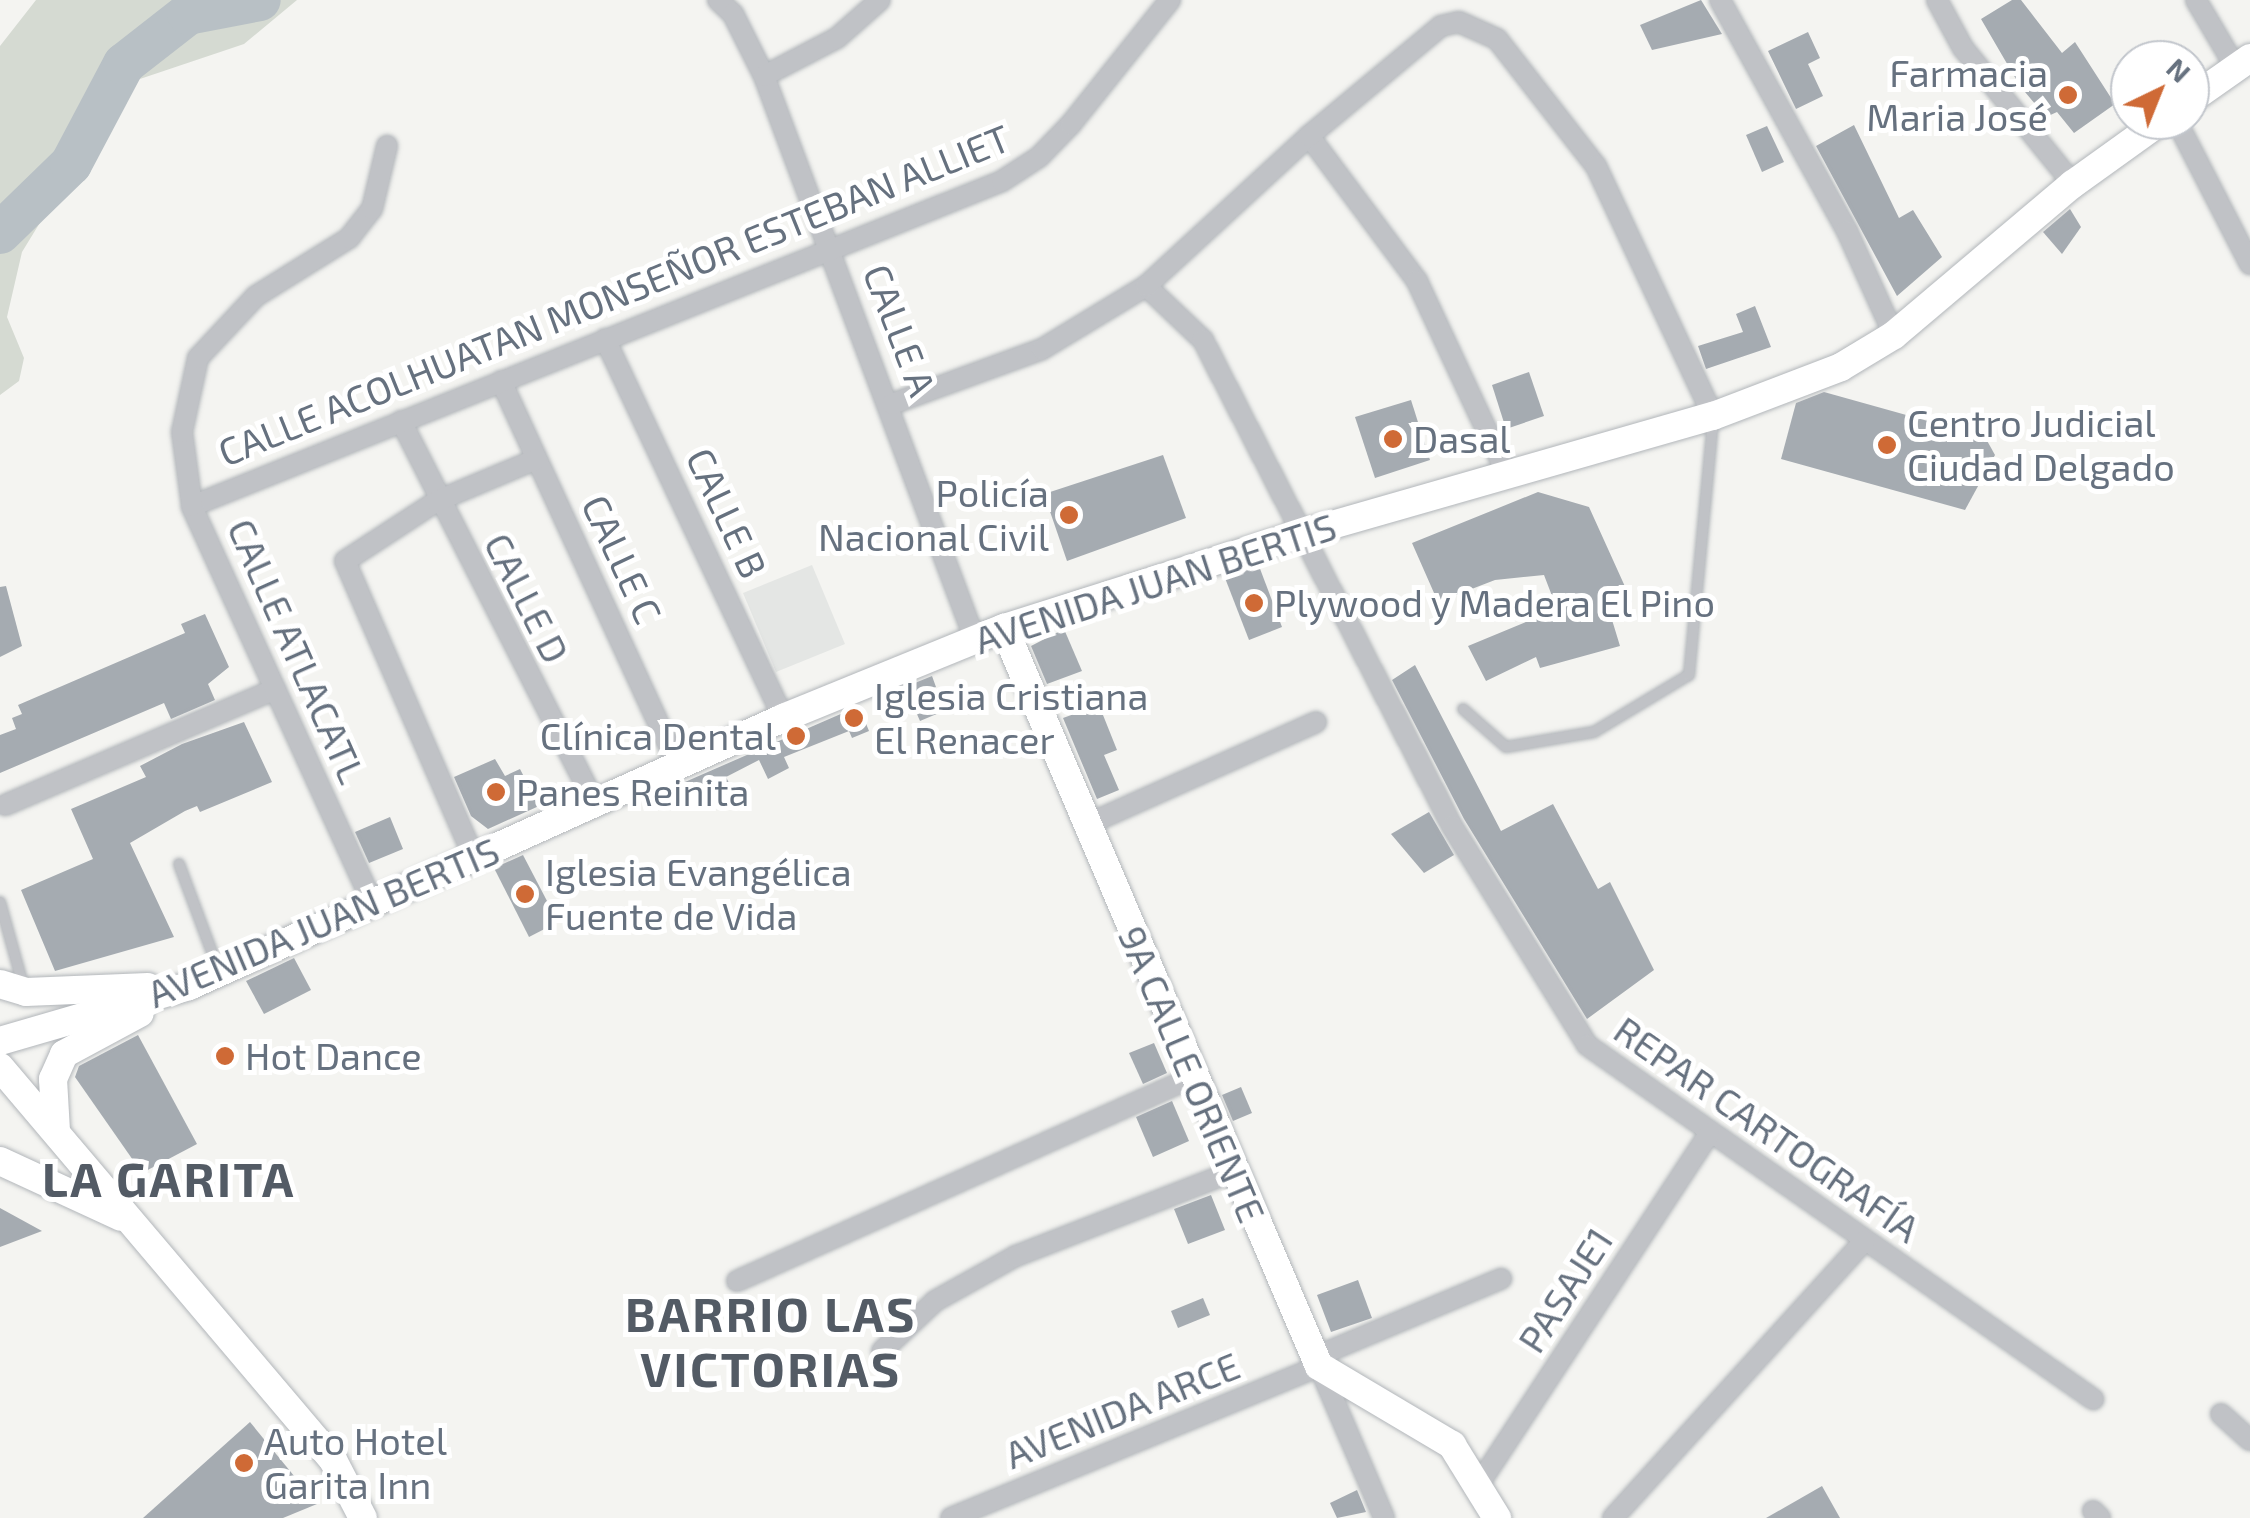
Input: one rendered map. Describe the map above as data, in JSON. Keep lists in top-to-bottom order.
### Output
{
  "streets": {
    "main road": ["AVENIDA JUAN BERTIS", "9A CALLE ORIENTE"],
    "street": [
      "CALLE ACOLHUATAN MONSEÑOR ESTEBAN ALLIET",
      "CALLE A",
      "CALLE B",
      "CALLE C",
      "CALLE D",
      "CALLE ATLACATL",
      "REPAR CARTOGRAFÍA",
      "PASAJE1",
      "AVENIDA ARCE"
    ]
  },
  "crossings": [
    ["CALLE ACOLHUATAN MONSEÑOR ESTEBAN ALLIET", "CALLE A"],
    ["CALLE ACOLHUATAN MONSEÑOR ESTEBAN ALLIET", "CALLE B"],
    ["CALLE ACOLHUATAN MONSEÑOR ESTEBAN ALLIET", "CALLE C"],
    ["CALLE ACOLHUATAN MONSEÑOR ESTEBAN ALLIET", "CALLE D"],
    ["CALLE ACOLHUATAN MONSEÑOR ESTEBAN ALLIET", "CALLE ATLACATL"],
    ["CALLE A", "AVENIDA JUAN BERTIS"],
    ["CALLE B", "AVENIDA JUAN BERTIS"],
    ["CALLE C", "AVENIDA JUAN BERTIS"],
    ["AVENIDA JUAN BERTIS", "CALLE D"],
    ["AVENIDA JUAN BERTIS", "CALLE ATLACATL"],
    ["AVENIDA JUAN BERTIS", "9A CALLE ORIENTE"],
    ["AVENIDA JUAN BERTIS", "REPAR CARTOGRAFÍA"],
    ["9A CALLE ORIENTE", "AVENIDA ARCE"],
    ["REPAR CARTOGRAFÍA", "PASAJE1"]
  ],
  "districts": ["LA GARITA", "BARRIO LAS VICTORIAS"],
  "places": [
    "Farmacia Maria José",
    "Dasal",
    "Centro Judicial Ciudad Delgado",
    "Policía Nacional Civil",
    "Plywood y Madera El Pino",
    "Iglesia Cristiana El Renacer",
    "Clínica Dental",
    "Panes Reinita",
    "Iglesia Evangélica Fuente de Vida",
    "Hot Dance",
    "Auto Hotel Garita Inn"
  ],
  "north": "top right"
}
